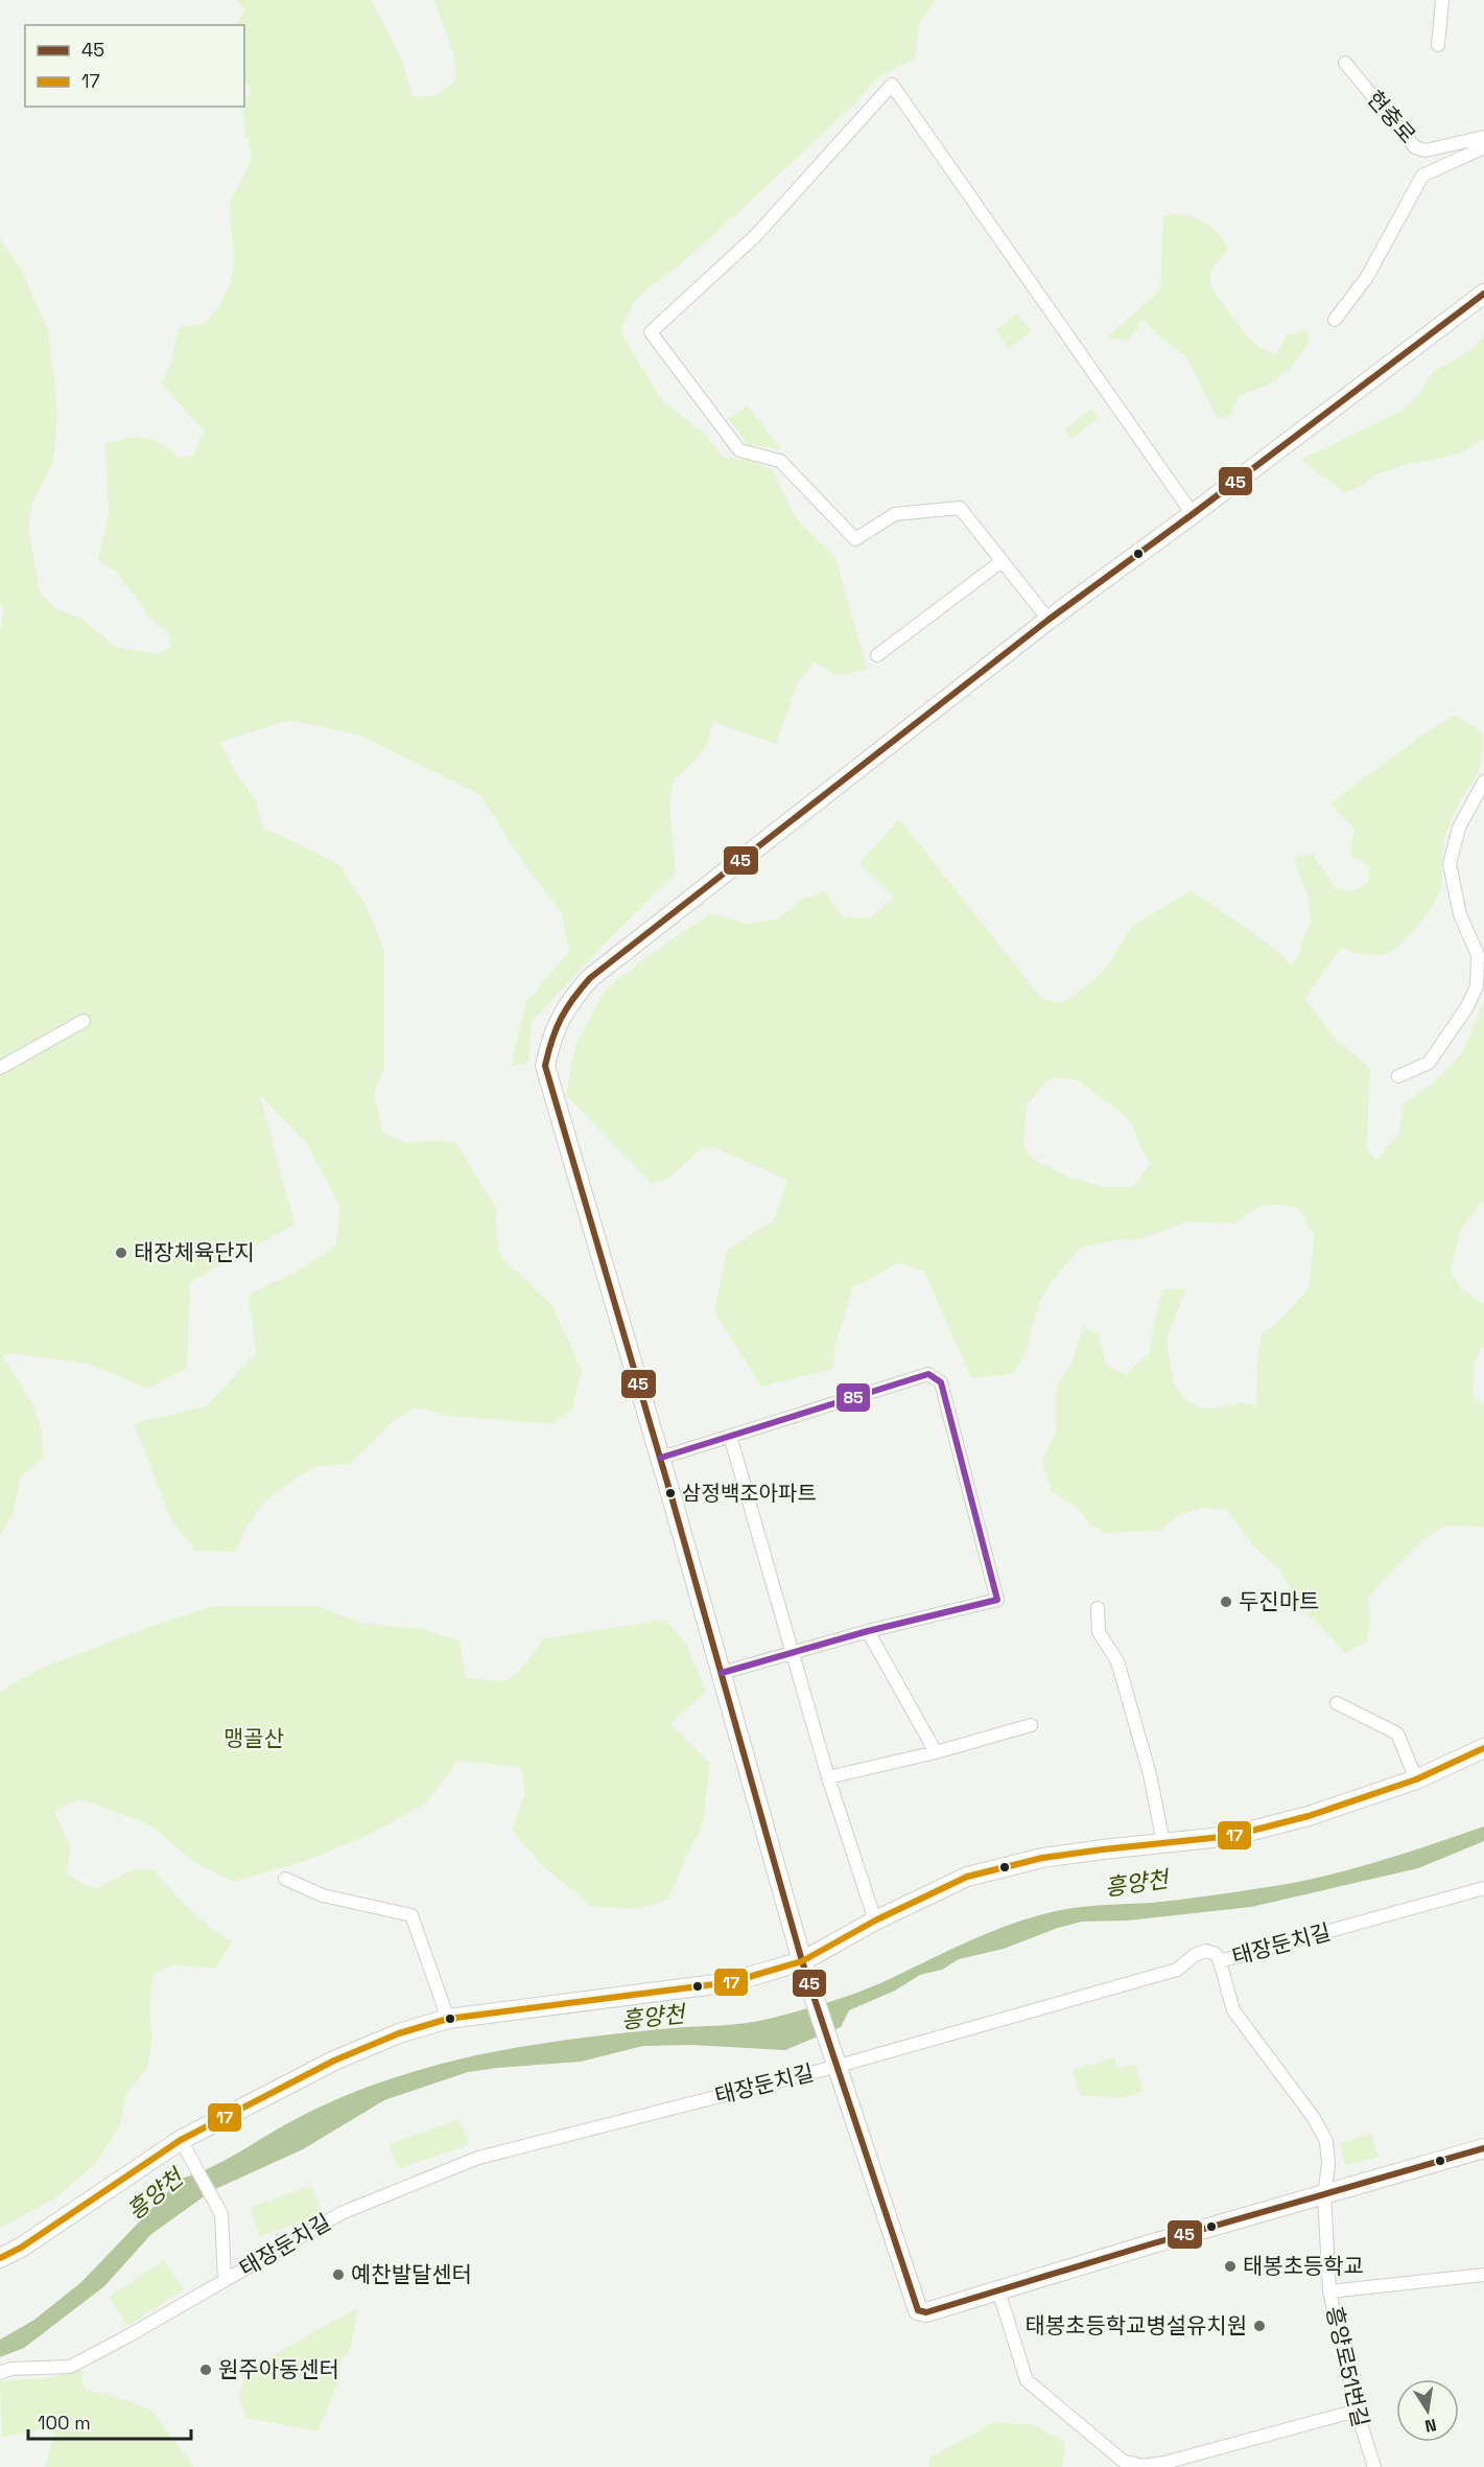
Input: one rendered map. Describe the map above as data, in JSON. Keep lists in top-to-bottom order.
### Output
{
  "streets": {
    "street": ["현충로", "태장둔치길", "흥양로51번길"]
  },
  "crossings": [
    ["태장둔치길", "흥양로51번길"]
  ],
  "water": ["흥양천"],
  "parks": ["맹골산"],
  "places": [
    "태장체육단지",
    "삼정백조아파트",
    "두진마트",
    "태봉초등학교",
    "예찬발달센터",
    "태봉초등학교병설유치원",
    "원주아동센터"
  ],
  "lines": ["transit line 45", "transit line 85", "transit line 17"],
  "legend": ["45", "17"],
  "scale_bar": "100 m",
  "north": "bottom"
}
